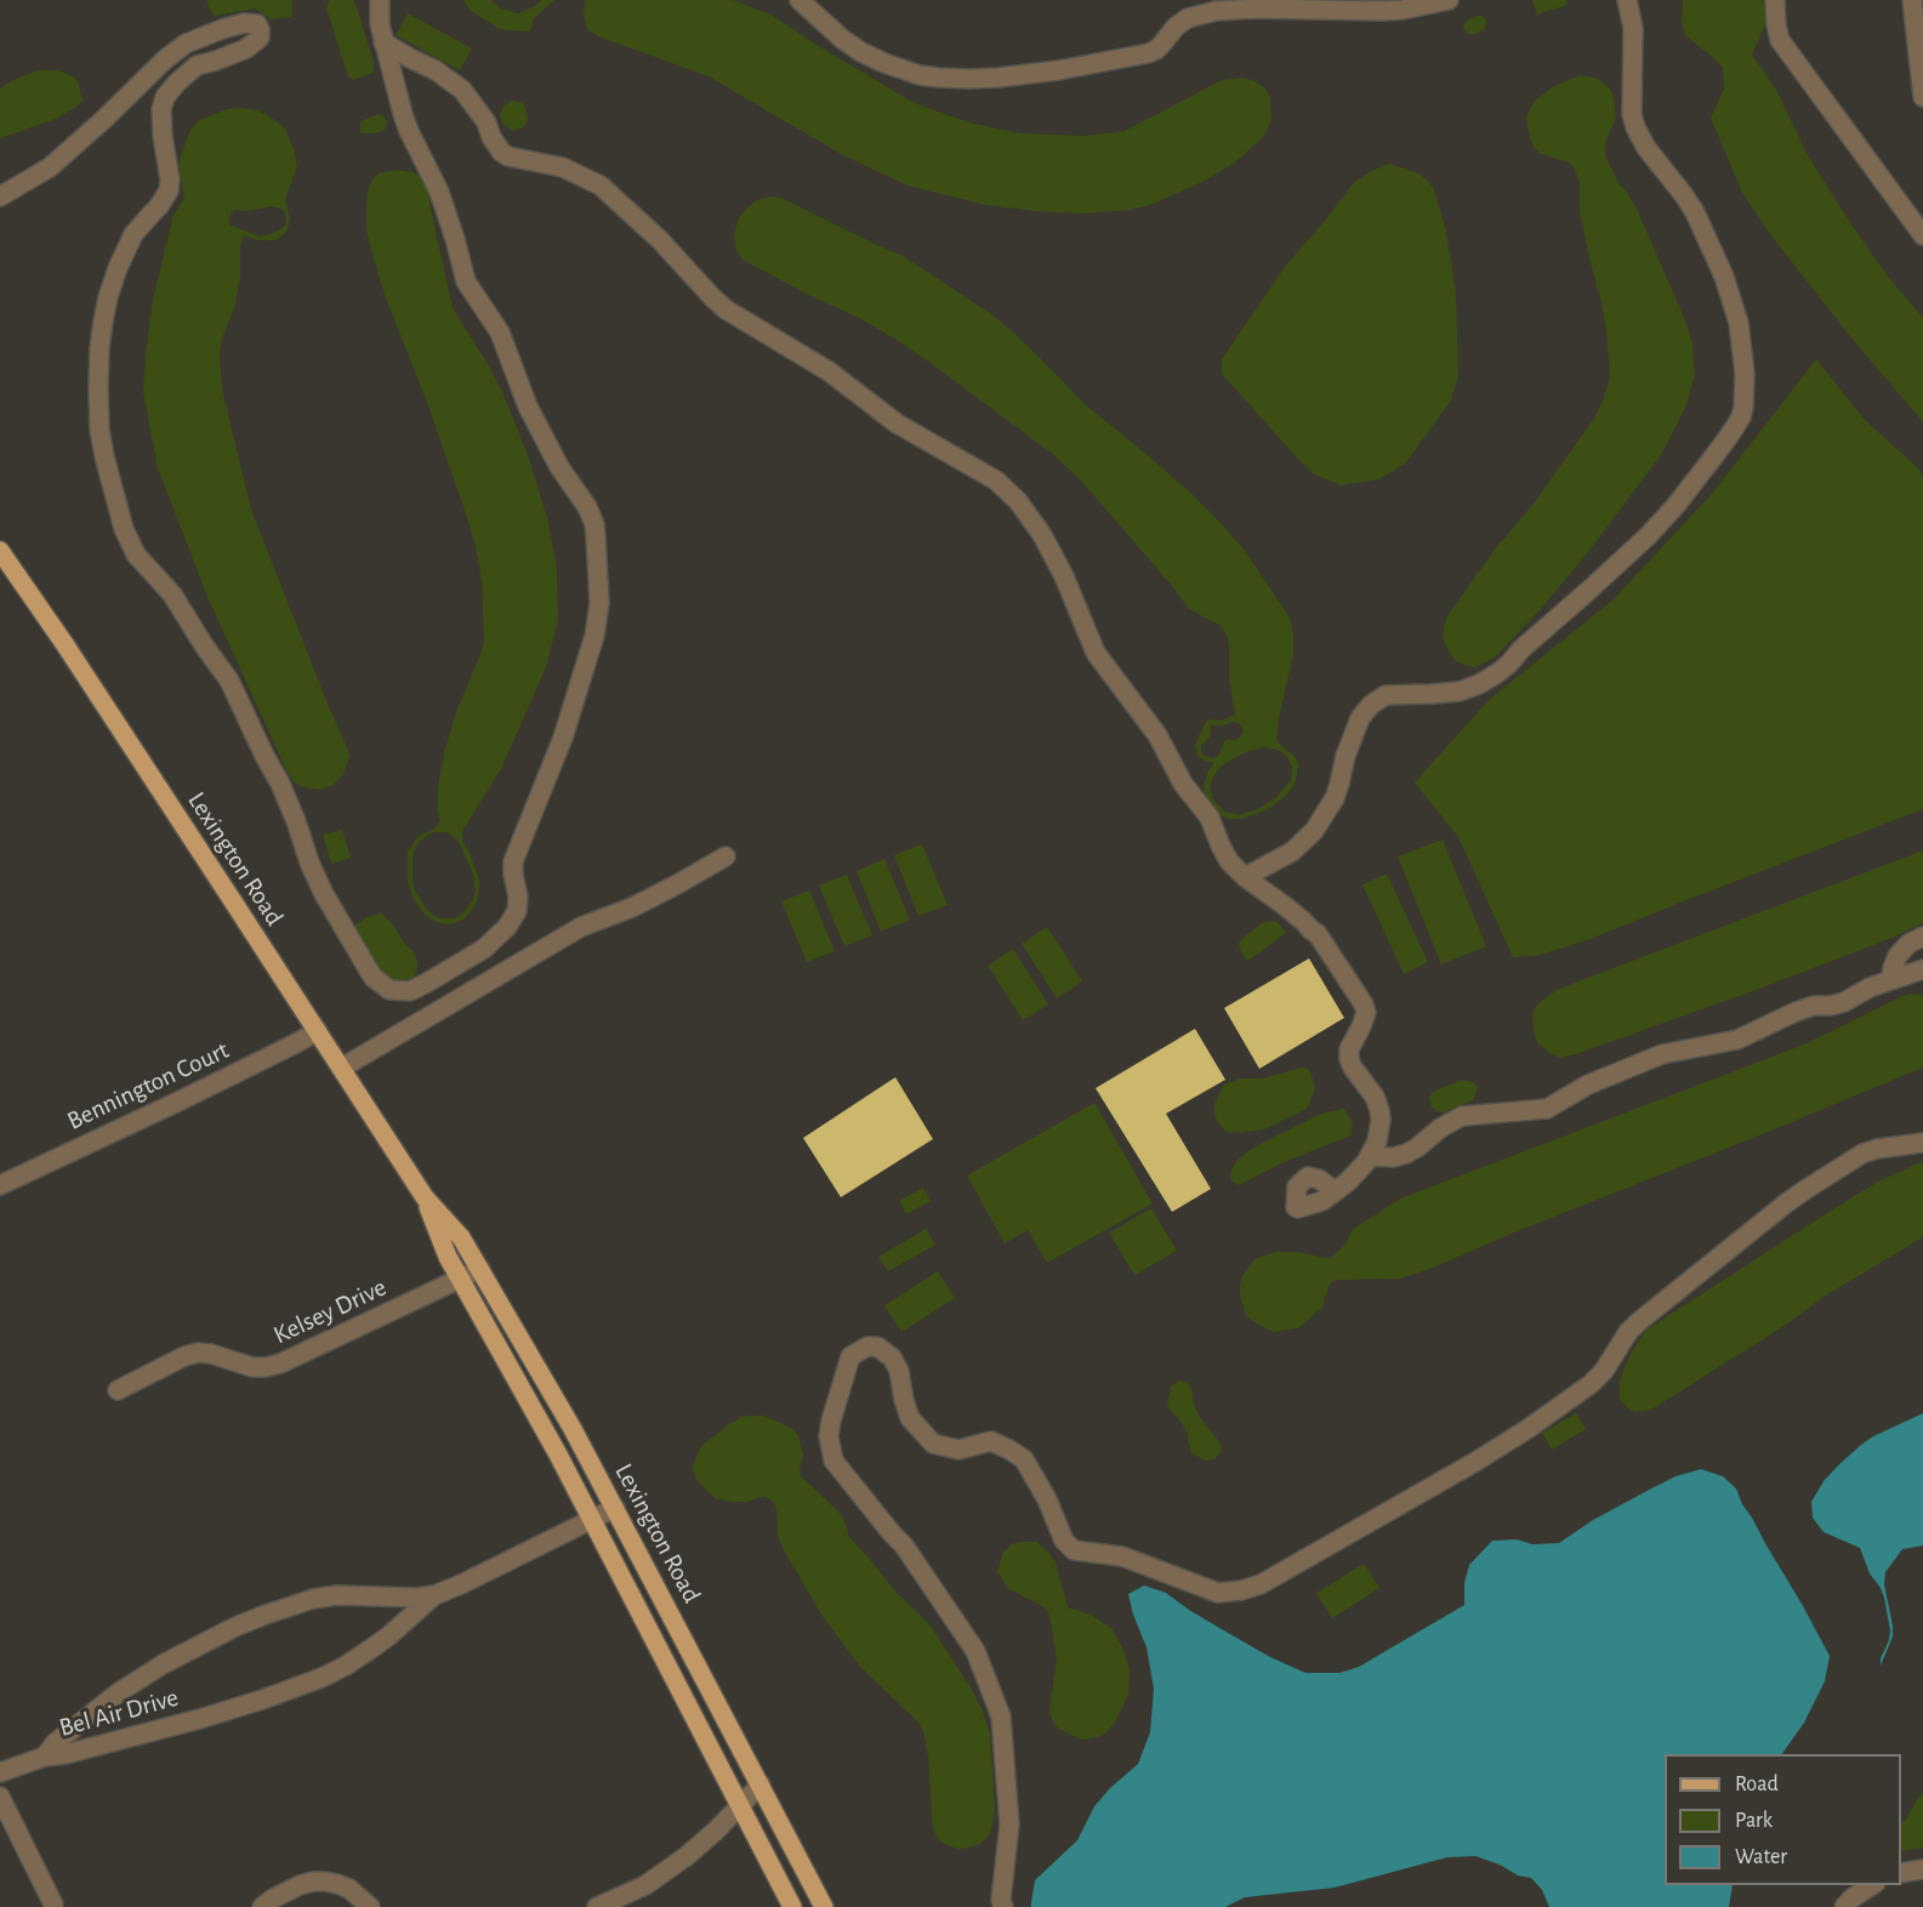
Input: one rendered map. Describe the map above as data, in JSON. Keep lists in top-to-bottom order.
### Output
{
  "streets": {
    "main road": ["Lexington Road"],
    "street": ["Bennington Court", "Kelsey Drive", "Bel Air Drive"]
  },
  "crossings": [
    ["Lexington Road", "Bennington Court"],
    ["Lexington Road", "Kelsey Drive"],
    ["Lexington Road", "Bel Air Drive"]
  ],
  "legend": ["Road", "Park", "Water"]
}
